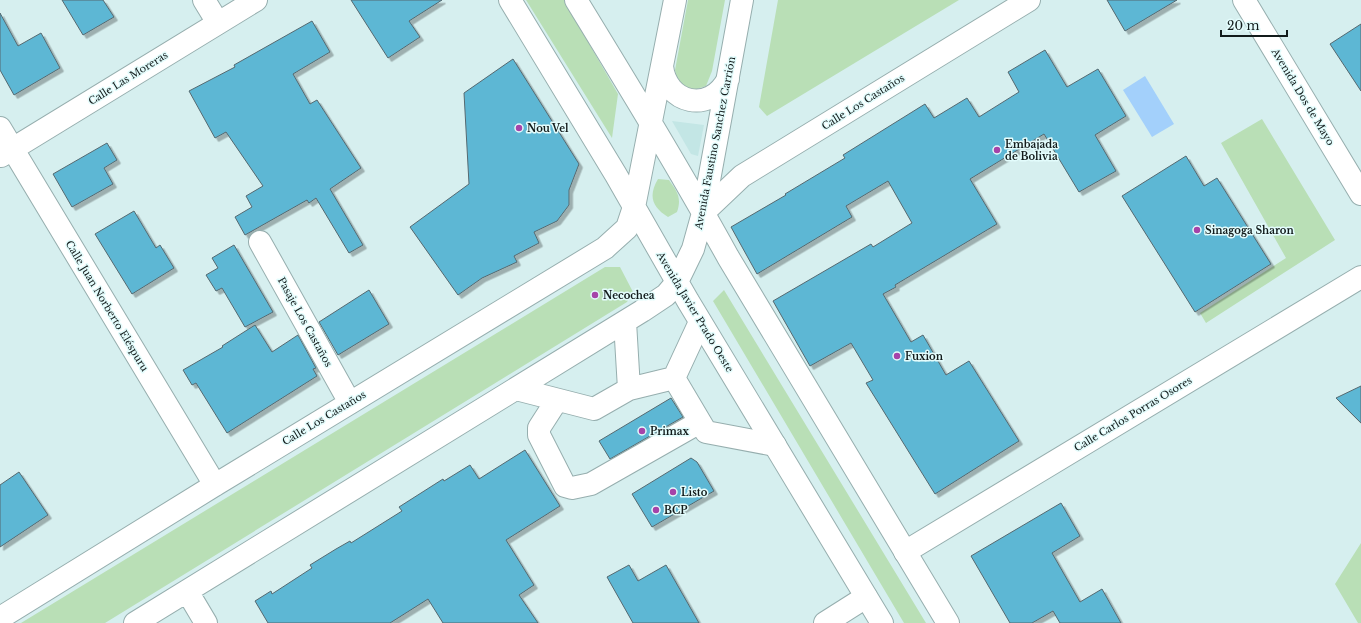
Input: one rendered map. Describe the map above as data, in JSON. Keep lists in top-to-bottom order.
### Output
{
  "streets": {
    "street": [
      "Calle Las Moreras",
      "Avenida Dos de Mayo",
      "Calle Los Castaños",
      "Avenida Faustino Sanchez Carrión",
      "Calle Juan Norberto Eléspuru",
      "Avenida Javier Prado Oeste",
      "Pasaje Los Castaños",
      "Calle Carlos Porras Osores"
    ]
  },
  "crossings": [
    ["Calle Las Moreras", "Calle Juan Norberto Eléspuru"],
    ["Calle Los Castaños", "Avenida Faustino Sanchez Carrión"],
    ["Calle Los Castaños", "Calle Juan Norberto Eléspuru"],
    ["Calle Los Castaños", "Avenida Javier Prado Oeste"],
    ["Calle Los Castaños", "Pasaje Los Castaños"],
    ["Avenida Faustino Sanchez Carrión", "Avenida Javier Prado Oeste"]
  ],
  "places": [
    "Nou Vel",
    "Embajada de Bolivia",
    "Sinagoga Sharon",
    "Necochea",
    "Fuxion",
    "Primax",
    "Listo",
    "BCP"
  ],
  "scale_bar": "20 m"
}
